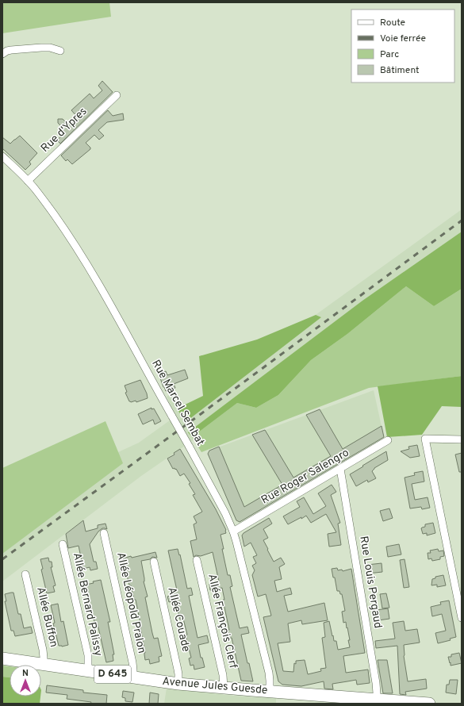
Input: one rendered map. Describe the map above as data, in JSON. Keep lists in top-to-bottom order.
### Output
{
  "streets": {
    "main road": ["D 645", "Avenue Jules Guesde"],
    "street": [
      "Rue d'Ypres",
      "Rue Marcel Sembat",
      "Rue Roger Salengro",
      "Rue Louis Pergaud",
      "Allée Léopold Pralon",
      "Allée Bernard Palissy",
      "Allée Buffon",
      "Allée Couade",
      "Allée François Clerf"
    ]
  },
  "crossings": [
    ["Rue d'Ypres", "Rue Marcel Sembat"],
    ["Rue Marcel Sembat", "Rue Roger Salengro"],
    ["Rue Marcel Sembat", "Avenue Jules Guesde"],
    ["Rue Roger Salengro", "Rue Louis Pergaud"],
    ["Rue Louis Pergaud", "Avenue Jules Guesde"],
    ["Allée Léopold Pralon", "Avenue Jules Guesde"],
    ["Allée Bernard Palissy", "Avenue Jules Guesde"],
    ["Allée Buffon", "Avenue Jules Guesde"],
    ["Allée Couade", "Avenue Jules Guesde"],
    ["Allée François Clerf", "Avenue Jules Guesde"]
  ],
  "legend": [
    "Route",
    "Voie ferrée",
    "Parc",
    "Bâtiment"
  ],
  "north": "top"
}
